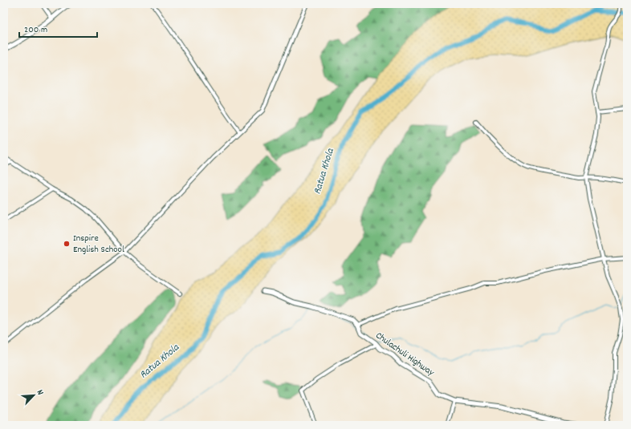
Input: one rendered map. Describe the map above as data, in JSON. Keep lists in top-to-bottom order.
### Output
{
  "streets": {
    "street": ["Chulachuli Highway"]
  },
  "water": ["Ratua Khola"],
  "places": ["Inspire English School"],
  "scale_bar": "200 m",
  "north": "top right"
}
